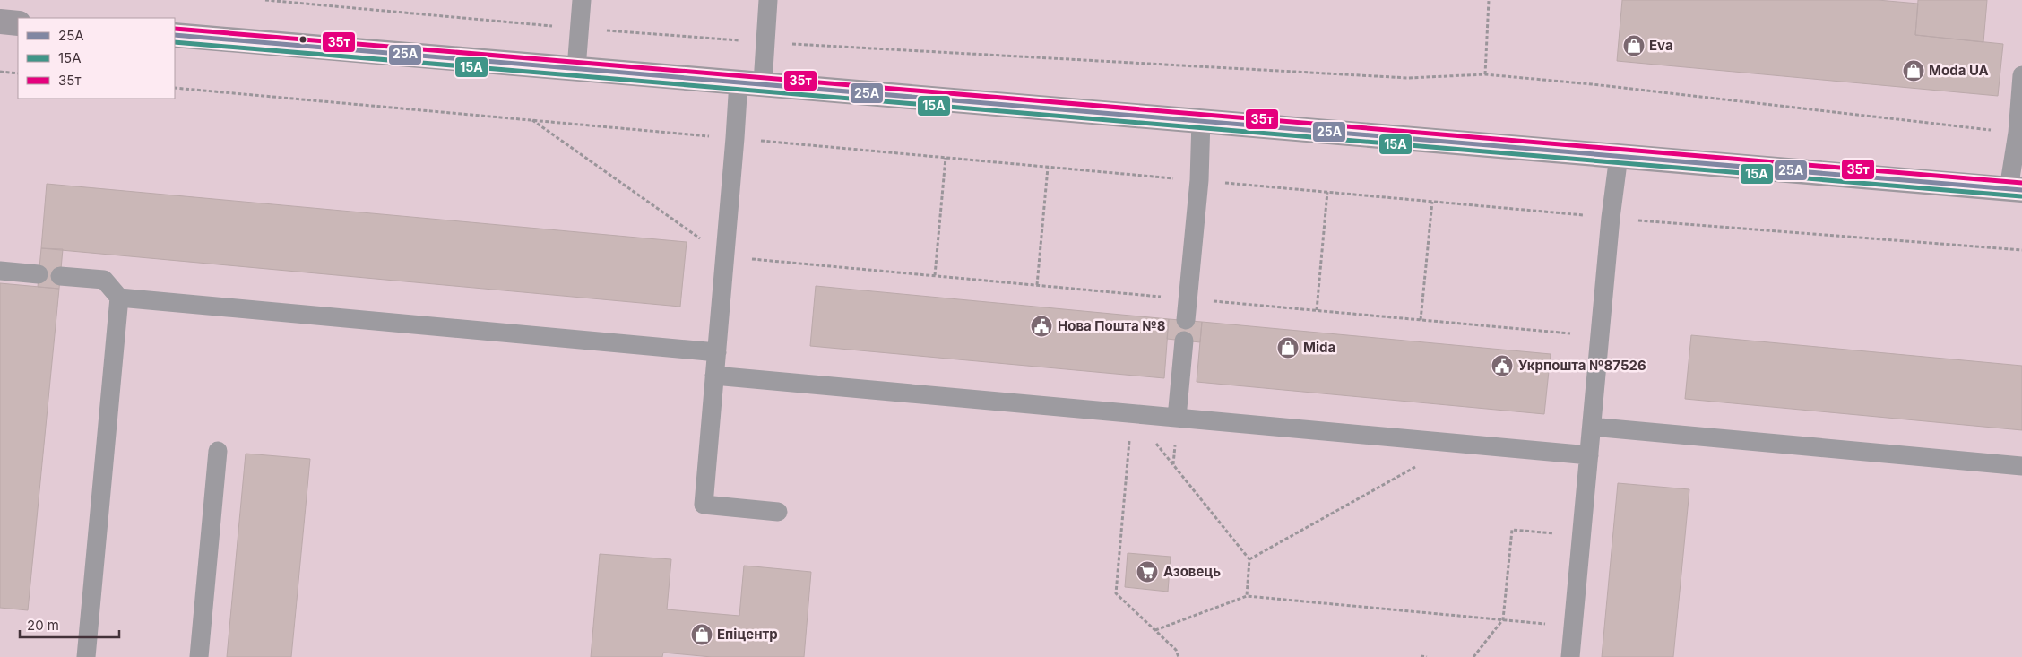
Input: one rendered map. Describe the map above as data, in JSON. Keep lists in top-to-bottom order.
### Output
{
  "places": {
    "shop": [
      "Eva",
      "Moda UA",
      "Mida",
      "Епіцентр"
    ],
    "public building": ["Нова Пошта №8", "Укрпошта №87526"],
    "supermarket": ["Азовець"]
  },
  "lines": ["transit line 35т", "transit line 25А", "transit line 15А"],
  "legend": ["25А", "15А", "35т"],
  "scale_bar": "20 m"
}
